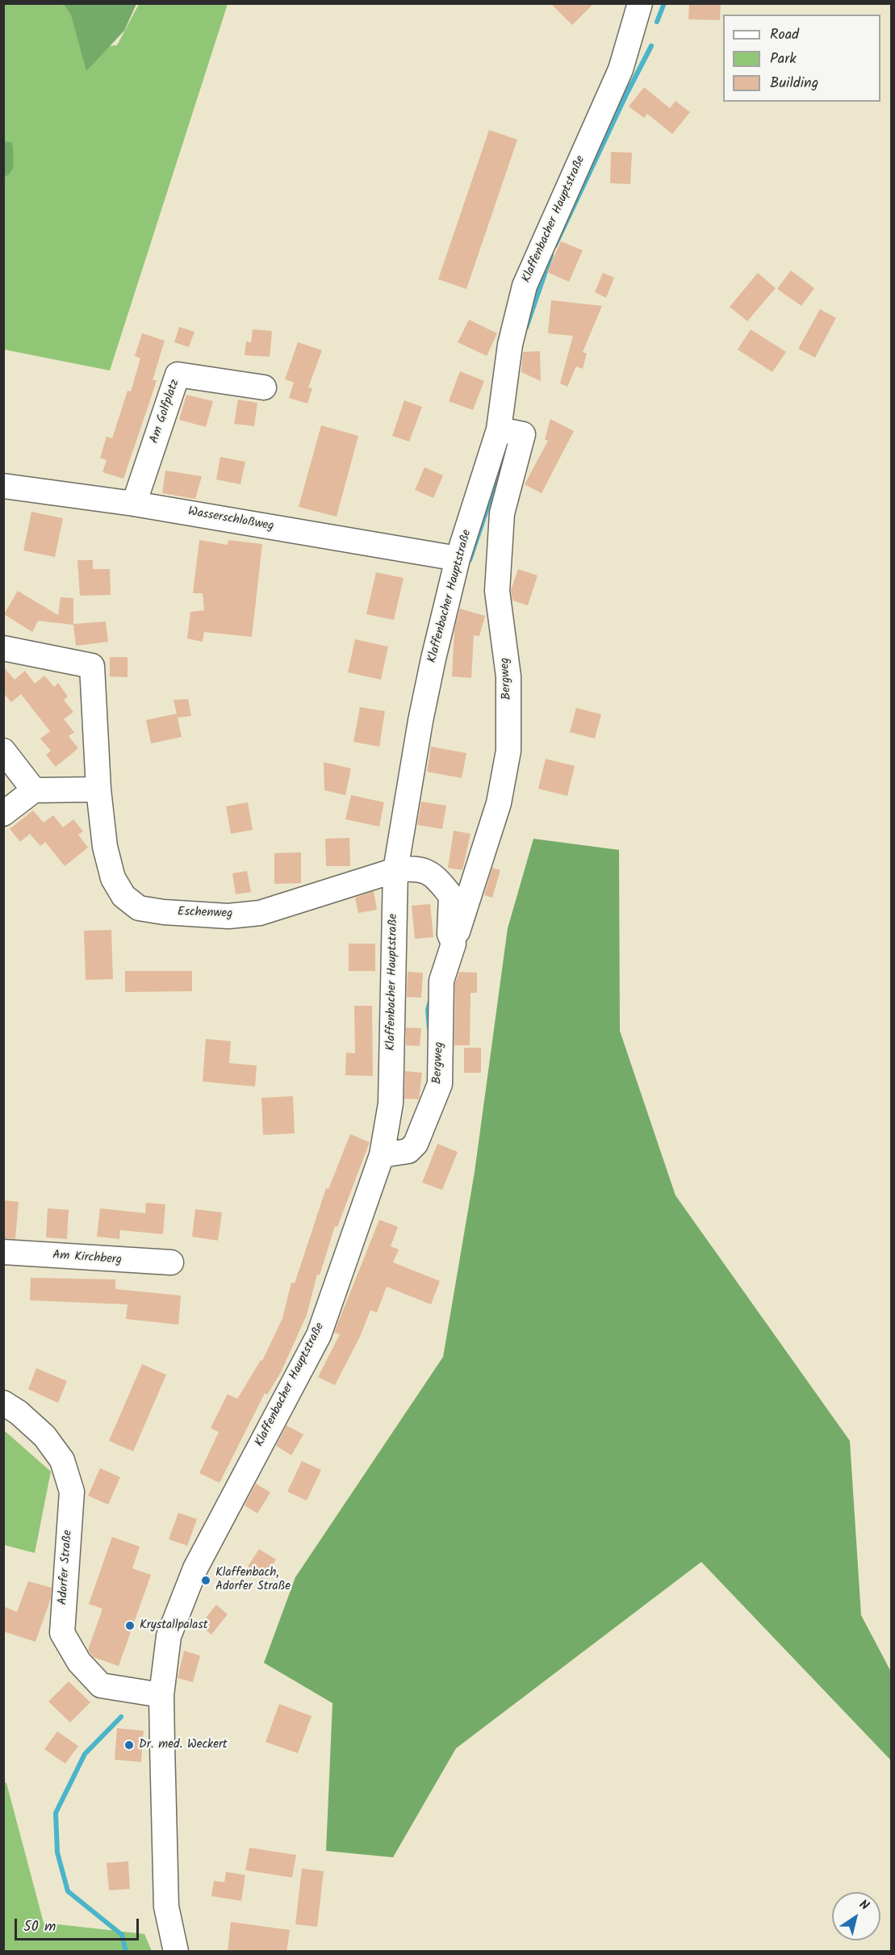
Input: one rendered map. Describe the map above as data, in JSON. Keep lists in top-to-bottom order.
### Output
{
  "streets": {
    "street": [
      "Klaffenbacher Hauptstraße",
      "Am Golfplatz",
      "Wasserschloßweg",
      "Bergweg",
      "Eschenweg",
      "Am Kirchberg",
      "Adorfer Straße"
    ]
  },
  "crossings": [
    ["Klaffenbacher Hauptstraße", "Wasserschloßweg"],
    ["Klaffenbacher Hauptstraße", "Bergweg"],
    ["Klaffenbacher Hauptstraße", "Eschenweg"],
    ["Klaffenbacher Hauptstraße", "Adorfer Straße"],
    ["Am Golfplatz", "Wasserschloßweg"],
    ["Bergweg", "Eschenweg"]
  ],
  "places": ["Klaffenbach, Adorfer Straße", "Krystallpalast", "Dr. med. Weckert"],
  "legend": ["Road", "Park", "Building"],
  "scale_bar": "50 m",
  "north": "top right"
}
